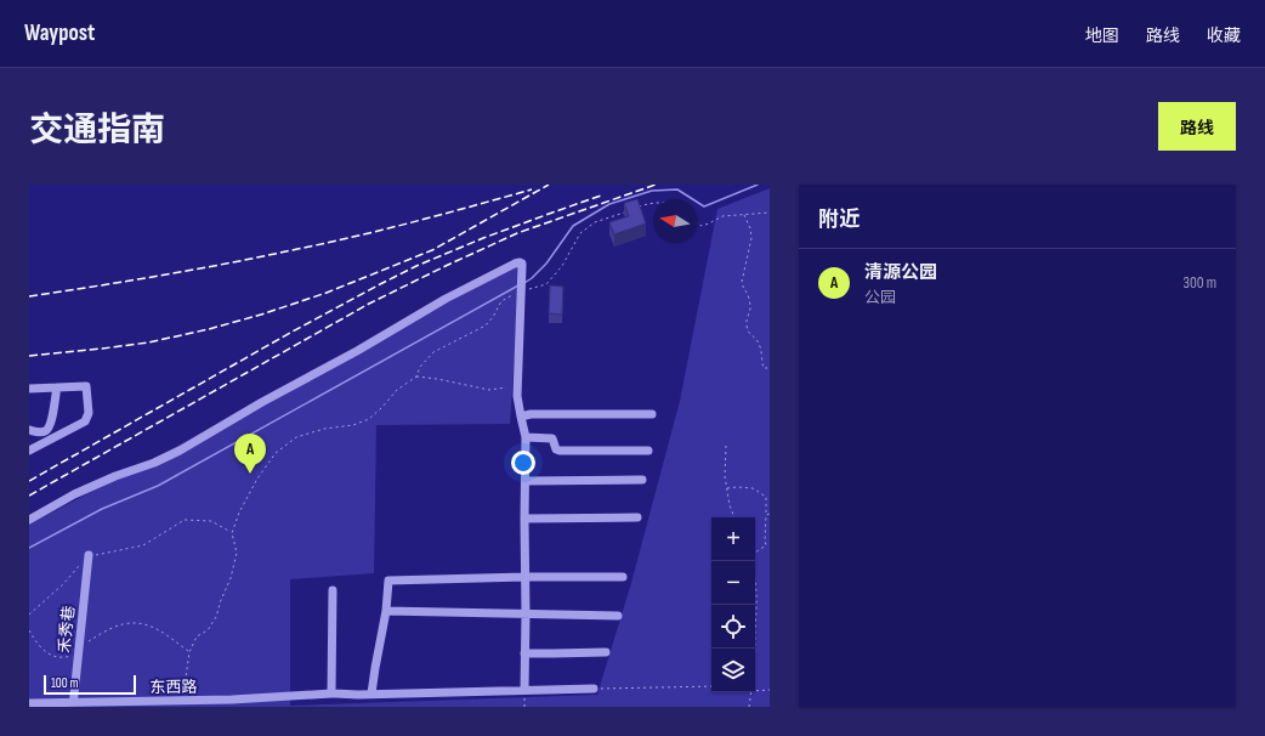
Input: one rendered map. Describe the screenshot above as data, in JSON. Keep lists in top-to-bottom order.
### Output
{
  "streets": {
    "street": ["禾秀巷", "东西路"]
  },
  "crossings": [
    ["禾秀巷", "东西路"]
  ],
  "scale_bar": "100 m",
  "north": "left",
  "page": {
    "header": "Waypost",
    "nav": ["地图", "路线", "收藏"],
    "title": "交通指南",
    "buttons": "路线",
    "heading": "附近",
    "list": [
      {
        "mark": "A",
        "name": "清源公园",
        "note": "公园",
        "value": "300 m"
      }
    ],
    "pins": "A",
    "map_buttons": ["+", "−"],
    "scale": "100 m"
  }
}
